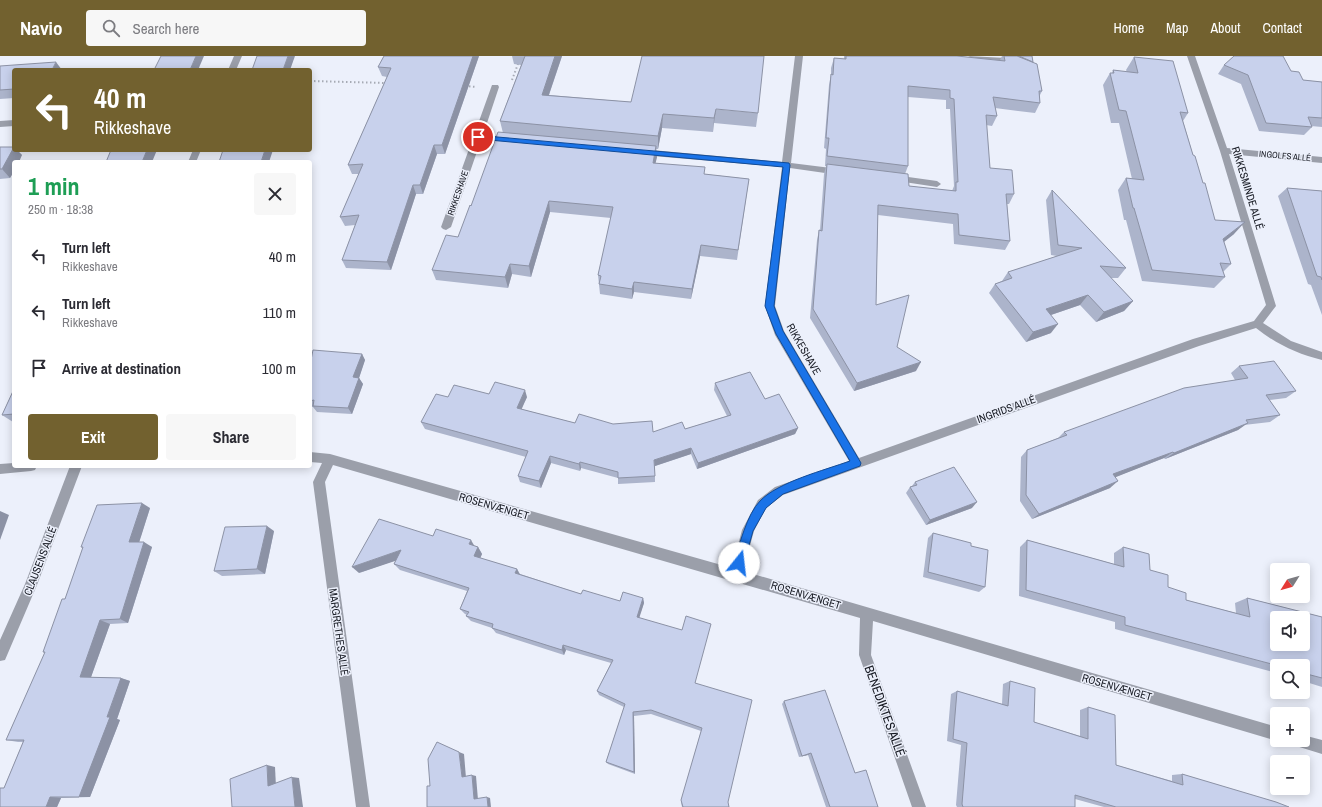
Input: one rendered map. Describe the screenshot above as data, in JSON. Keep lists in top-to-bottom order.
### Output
{
  "streets": {
    "street": [
      "INGOLFS ALLÉ",
      "RIKKESMINDE ALLÉ",
      "RIKKESHAVE",
      "INGRIDS ALLÉ",
      "ROSENVÆNGET",
      "CLAUSENS ALLÉ",
      "MARGRETHES ALLÉ",
      "BENEDIKTES ALLÉ"
    ]
  },
  "crossings": [
    ["INGOLFS ALLÉ", "RIKKESMINDE ALLÉ"],
    ["RIKKESMINDE ALLÉ", "INGRIDS ALLÉ"],
    ["RIKKESHAVE", "INGRIDS ALLÉ"],
    ["INGRIDS ALLÉ", "ROSENVÆNGET"],
    ["ROSENVÆNGET", "MARGRETHES ALLÉ"],
    ["ROSENVÆNGET", "BENEDIKTES ALLÉ"]
  ],
  "north": "bottom left",
  "page": {
    "header": "Navio",
    "search": "Search here",
    "nav": [
      "Home",
      "Map",
      "About",
      "Contact"
    ],
    "turn": ["40 m", "Rikkeshave"],
    "heading": ["1 min", "250 m · 18:38"],
    "list": [
      {
        "name": "Turn left",
        "note": "Rikkeshave",
        "value": "40 m"
      },
      {
        "name": "Turn left",
        "note": "Rikkeshave",
        "value": "110 m"
      },
      {
        "name": "Arrive at destination",
        "value": "100 m"
      }
    ],
    "buttons": ["Exit", "Share"],
    "map_buttons": ["+", "−"]
  }
}
